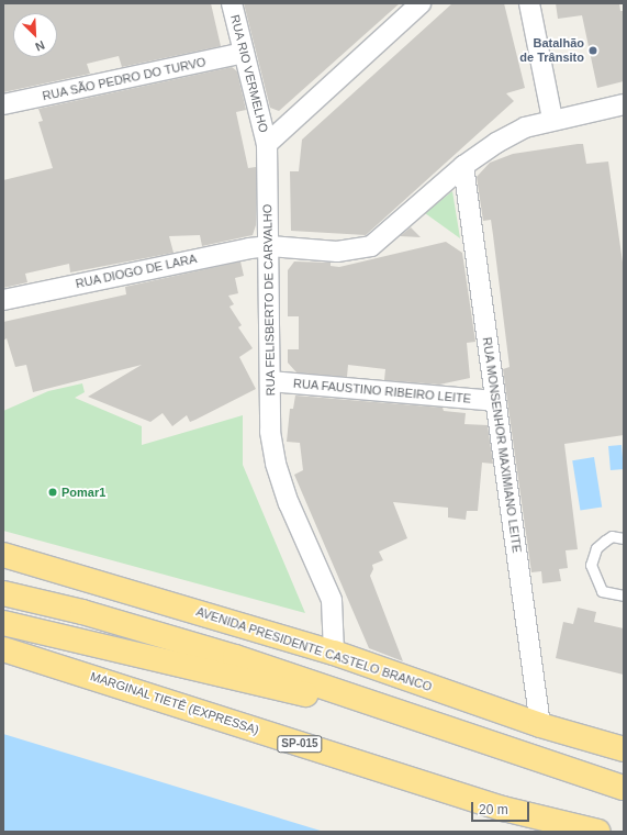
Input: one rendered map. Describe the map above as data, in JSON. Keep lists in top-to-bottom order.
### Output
{
  "streets": {
    "highway": ["AVENIDA PRESIDENTE CASTELO BRANCO", "MARGINAL TIETÊ (EXPRESSA)", "SP-015"],
    "street": [
      "RUA RIO VERMELHO",
      "RUA SÃO PEDRO DO TURVO",
      "RUA DIOGO DE LARA",
      "RUA FELISBERTO DE CARVALHO",
      "RUA FAUSTINO RIBEIRO LEITE",
      "RUA MONSENHOR MAXIMIANO LEITE"
    ]
  },
  "crossings": [
    ["RUA RIO VERMELHO", "RUA SÃO PEDRO DO TURVO"],
    ["RUA RIO VERMELHO", "RUA FELISBERTO DE CARVALHO"],
    ["RUA DIOGO DE LARA", "RUA FELISBERTO DE CARVALHO"],
    ["RUA DIOGO DE LARA", "RUA MONSENHOR MAXIMIANO LEITE"],
    ["RUA FELISBERTO DE CARVALHO", "RUA FAUSTINO RIBEIRO LEITE"],
    ["RUA FELISBERTO DE CARVALHO", "AVENIDA PRESIDENTE CASTELO BRANCO"],
    ["RUA FAUSTINO RIBEIRO LEITE", "RUA MONSENHOR MAXIMIANO LEITE"],
    ["RUA MONSENHOR MAXIMIANO LEITE", "AVENIDA PRESIDENTE CASTELO BRANCO"]
  ],
  "places": ["Batalhão de Trânsito", "Pomar1"],
  "scale_bar": "20 m",
  "north": "bottom right"
}
